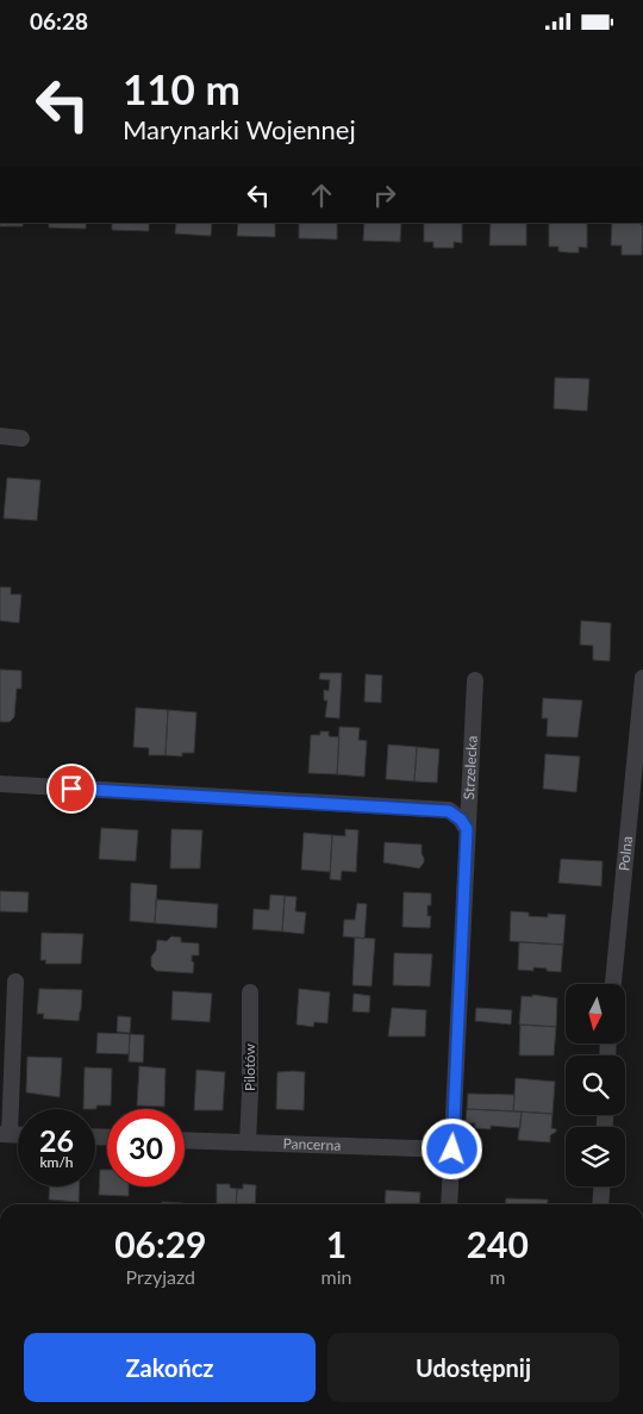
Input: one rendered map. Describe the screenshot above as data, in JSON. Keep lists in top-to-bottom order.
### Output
{
  "streets": {
    "street": [
      "Strzelecka",
      "Polna",
      "Pilotów",
      "Pancerna"
    ]
  },
  "crossings": [
    ["Strzelecka", "Pancerna"],
    ["Pilotów", "Pancerna"]
  ],
  "north": "bottom",
  "page": {
    "status": "06:28",
    "turn": ["110 m", "Marynarki Wojennej"],
    "speed": "26 km/h",
    "limit": "30",
    "eta": [
      "06:29",
      "Przyjazd",
      "1",
      "min",
      "240",
      "m"
    ],
    "buttons": ["Zakończ", "Udostępnij"]
  }
}
